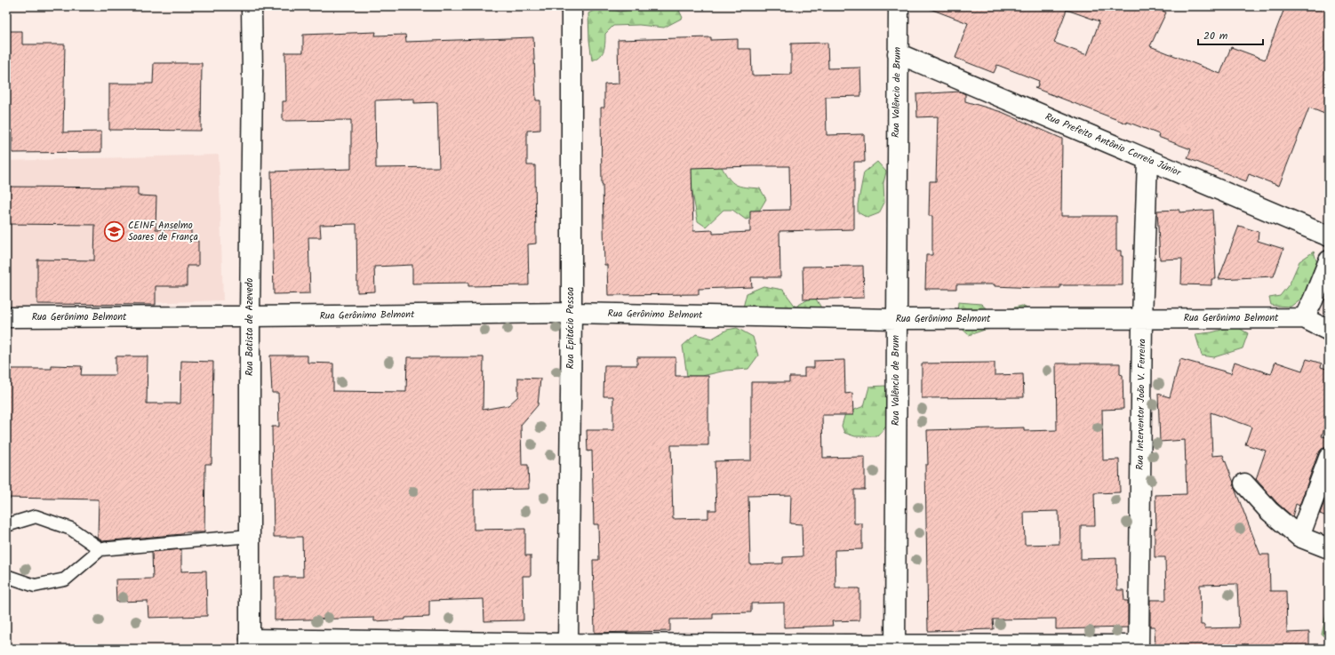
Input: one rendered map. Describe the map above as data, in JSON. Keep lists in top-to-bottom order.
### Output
{
  "streets": {
    "street": [
      "Rua Valêncio de Brum",
      "Rua Prefeito Antônio Correia Júnior",
      "Rua Gerônimo Belmont",
      "Rua Batista de Azevedo",
      "Rua Epitácio Pessoa",
      "Rua Interventor João V. Ferreira"
    ]
  },
  "crossings": [
    ["Rua Valêncio de Brum", "Rua Prefeito Antônio Correia Júnior"],
    ["Rua Valêncio de Brum", "Rua Gerônimo Belmont"],
    ["Rua Prefeito Antônio Correia Júnior", "Rua Interventor João V. Ferreira"],
    ["Rua Gerônimo Belmont", "Rua Batista de Azevedo"],
    ["Rua Gerônimo Belmont", "Rua Epitácio Pessoa"],
    ["Rua Gerônimo Belmont", "Rua Interventor João V. Ferreira"]
  ],
  "places": {
    "school or university": ["CEINF Anselmo Soares de França"]
  },
  "scale_bar": "20 m"
}
